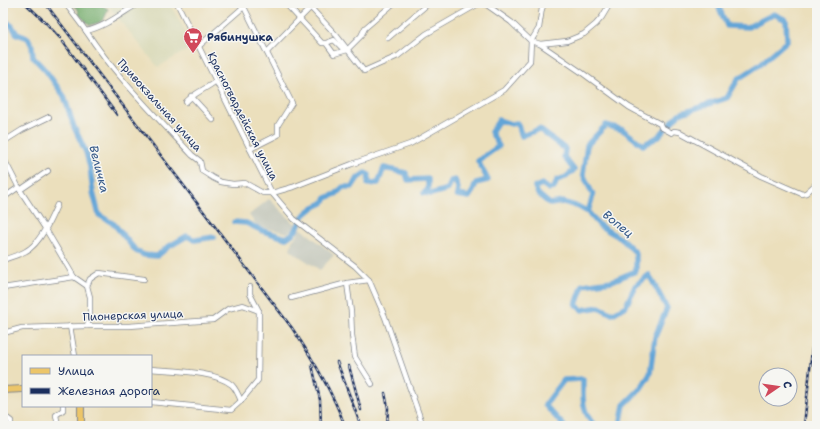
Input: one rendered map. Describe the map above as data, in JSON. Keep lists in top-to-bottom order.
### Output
{
  "streets": {
    "street": ["Привокзальная улица", "Красногвардейская улица", "Пионерская улица"]
  },
  "crossings": [
    ["Привокзальная улица", "Красногвардейская улица"]
  ],
  "water": ["Величка", "Вопец"],
  "places": {
    "supermarket": ["Рябинушка"]
  },
  "legend": ["Улица", "Железная дорога"],
  "north": "right"
}
